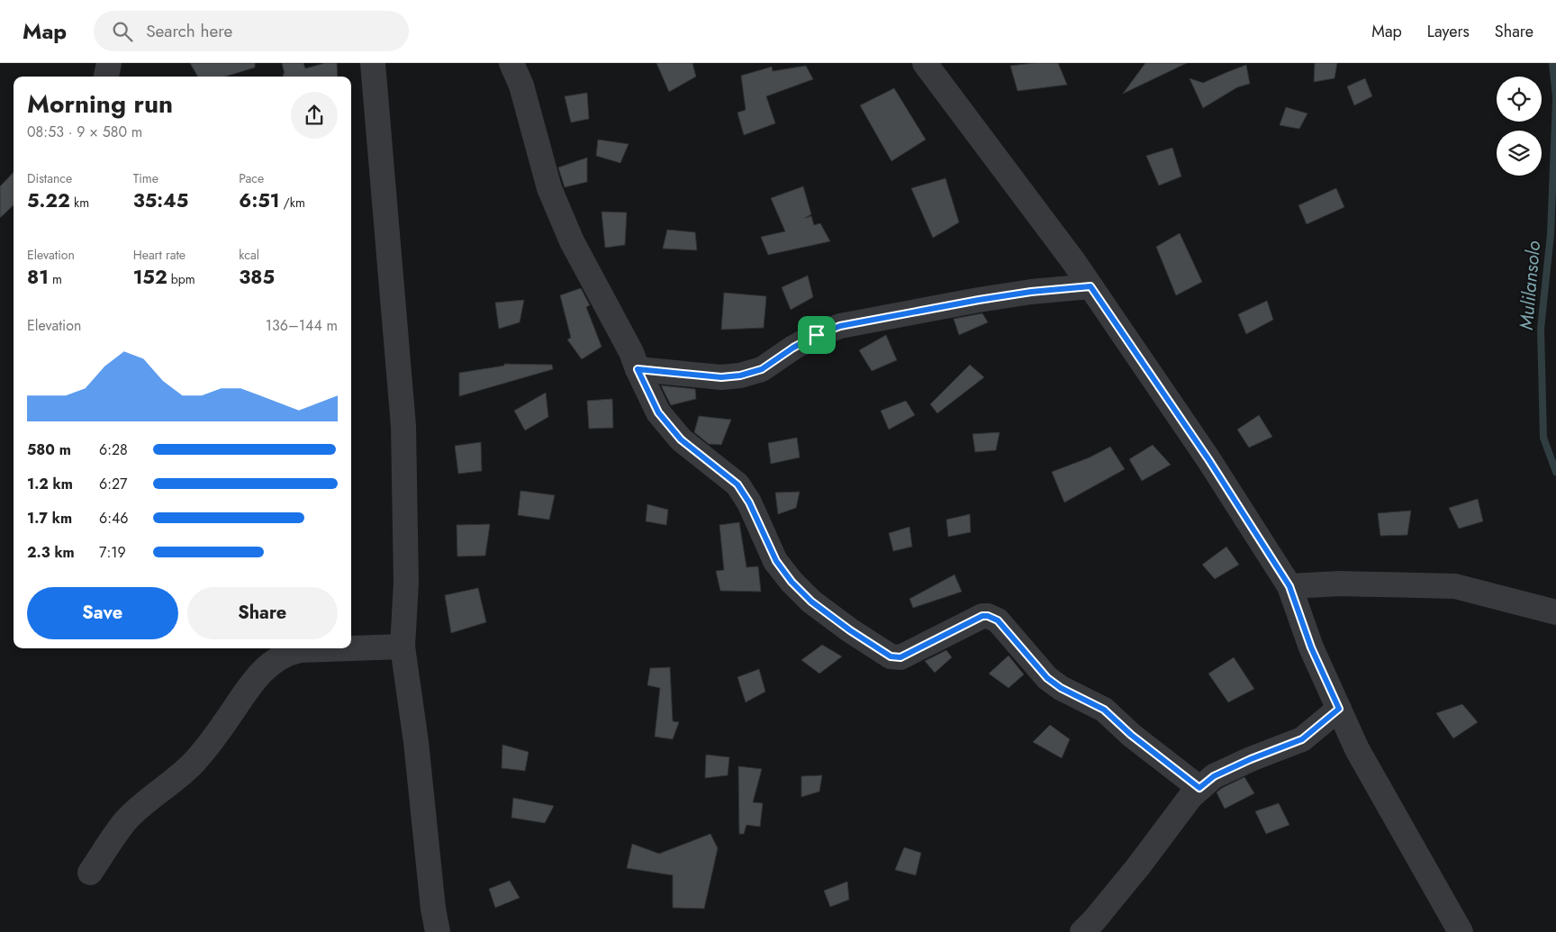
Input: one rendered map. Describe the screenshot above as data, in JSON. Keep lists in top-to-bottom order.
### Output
{
  "water": ["Mulilansolo"],
  "page": {
    "header": "Map",
    "search": "Search here",
    "nav": ["Map", "Layers", "Share"],
    "heading": ["Morning run", "08:53 · 9 × 580 m"],
    "stats": [
      ["Distance", "5.22 km"],
      ["Time", "35:45"],
      ["Pace", "6:51 /km"],
      ["Elevation", "81 m"],
      ["Heart rate", "152 bpm"],
      ["kcal", "385"]
    ],
    "chart": ["Elevation", "136–144 m"],
    "list": [
      {
        "name": "580 m",
        "note": "6:28"
      },
      {
        "name": "1.2 km",
        "note": "6:27"
      },
      {
        "name": "1.7 km",
        "note": "6:46"
      },
      {
        "name": "2.3 km",
        "note": "7:19"
      }
    ],
    "buttons": ["Save", "Share"]
  }
}
